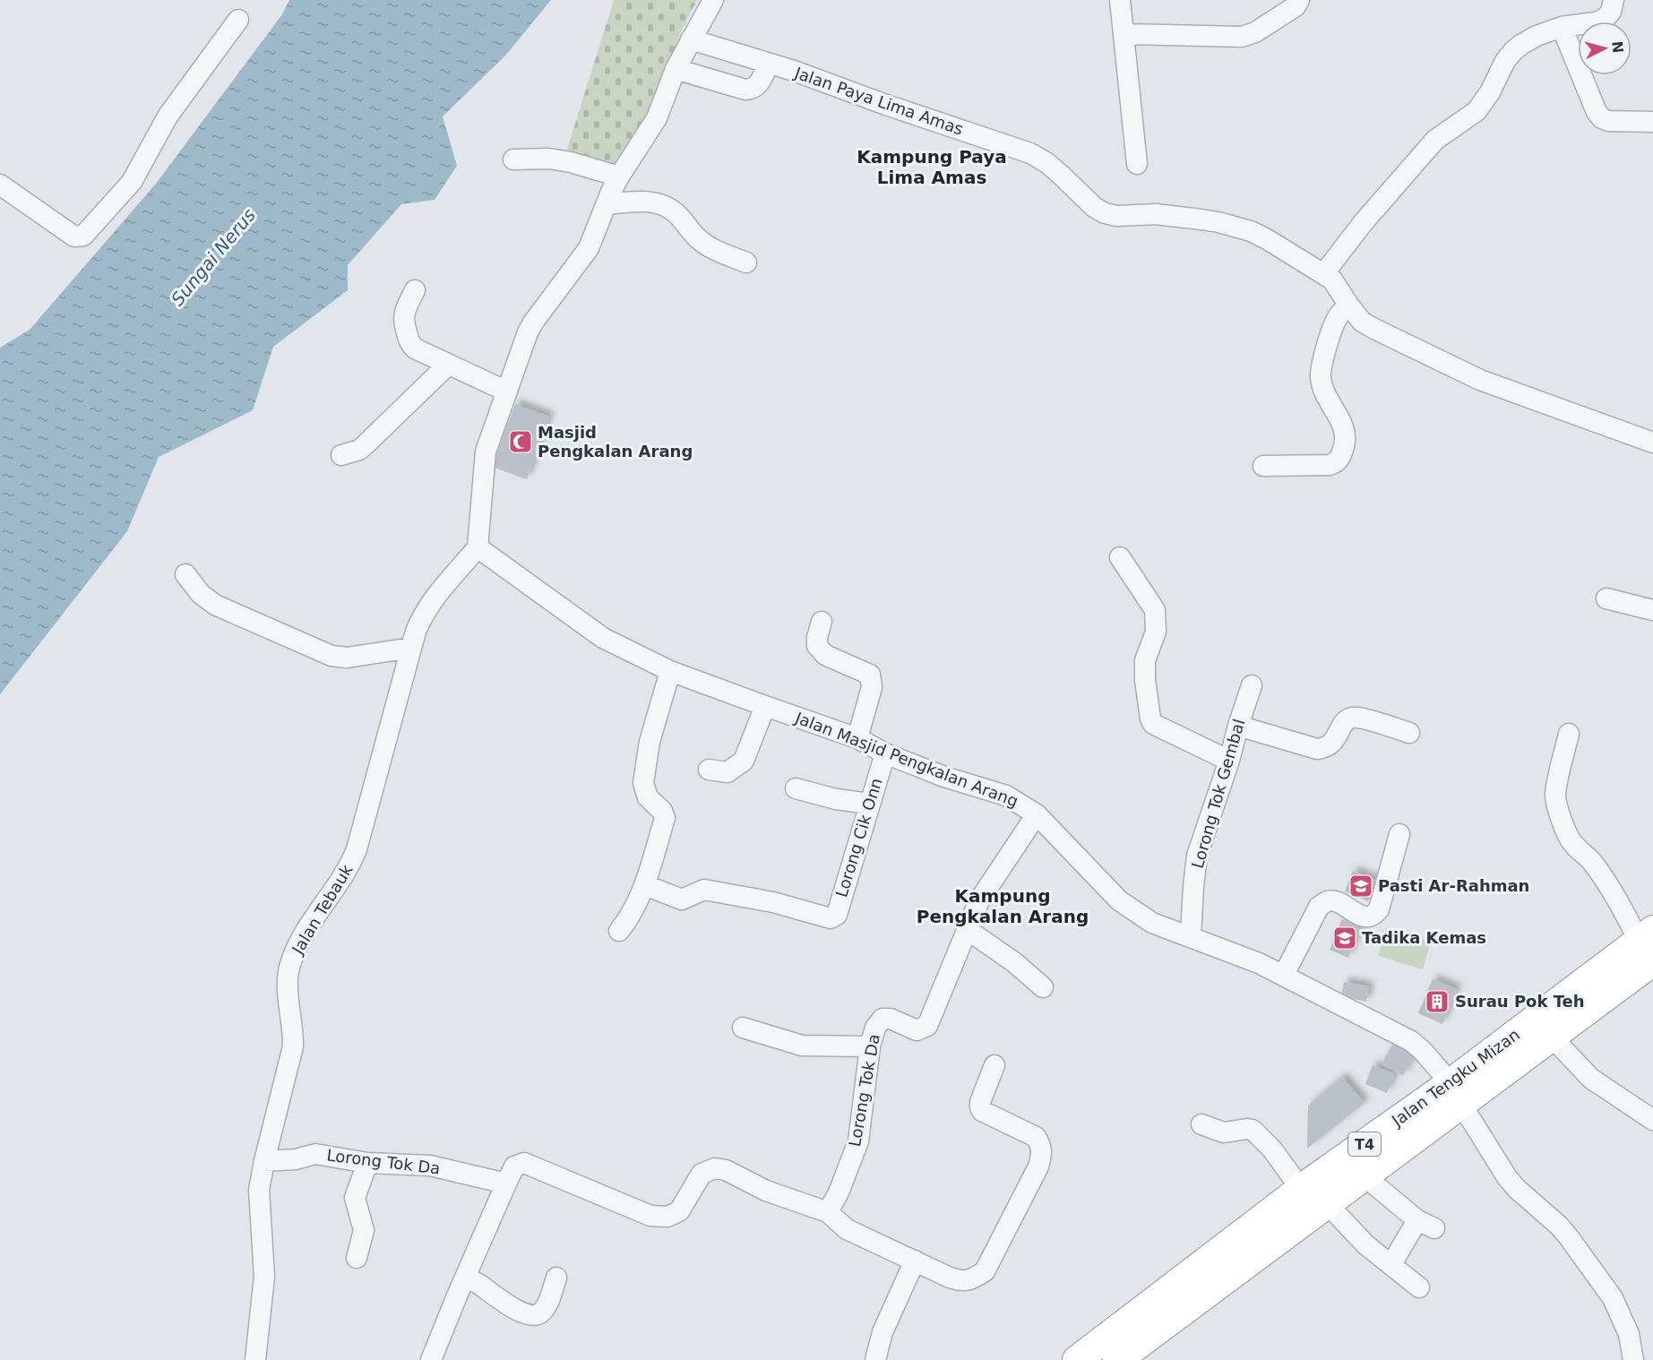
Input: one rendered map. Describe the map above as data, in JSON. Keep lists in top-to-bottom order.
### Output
{
  "streets": {
    "highway": ["Jalan Tengku Mizan", "T4"],
    "street": [
      "Jalan Paya Lima Amas",
      "Jalan Masjid Pengkalan Arang",
      "Lorong Tok Gembal",
      "Lorong Cik Onn",
      "Jalan Tebauk",
      "Lorong Tok Da"
    ]
  },
  "crossings": [
    ["Jalan Masjid Pengkalan Arang", "Lorong Tok Gembal"],
    ["Jalan Masjid Pengkalan Arang", "Lorong Cik Onn"],
    ["Jalan Masjid Pengkalan Arang", "Jalan Tebauk"],
    ["Jalan Masjid Pengkalan Arang", "Jalan Tengku Mizan"],
    ["Jalan Masjid Pengkalan Arang", "Lorong Tok Da"],
    ["Jalan Tebauk", "Lorong Tok Da"]
  ],
  "districts": ["Kampung Paya Lima Amas", "Kampung Pengkalan Arang"],
  "water": ["Sungai Nerus"],
  "places": {
    "mosque": ["Masjid Pengkalan Arang"],
    "school or university": ["Pasti Ar-Rahman", "Tadika Kemas"],
    "building": ["Surau Pok Teh"]
  },
  "north": "right"
}
